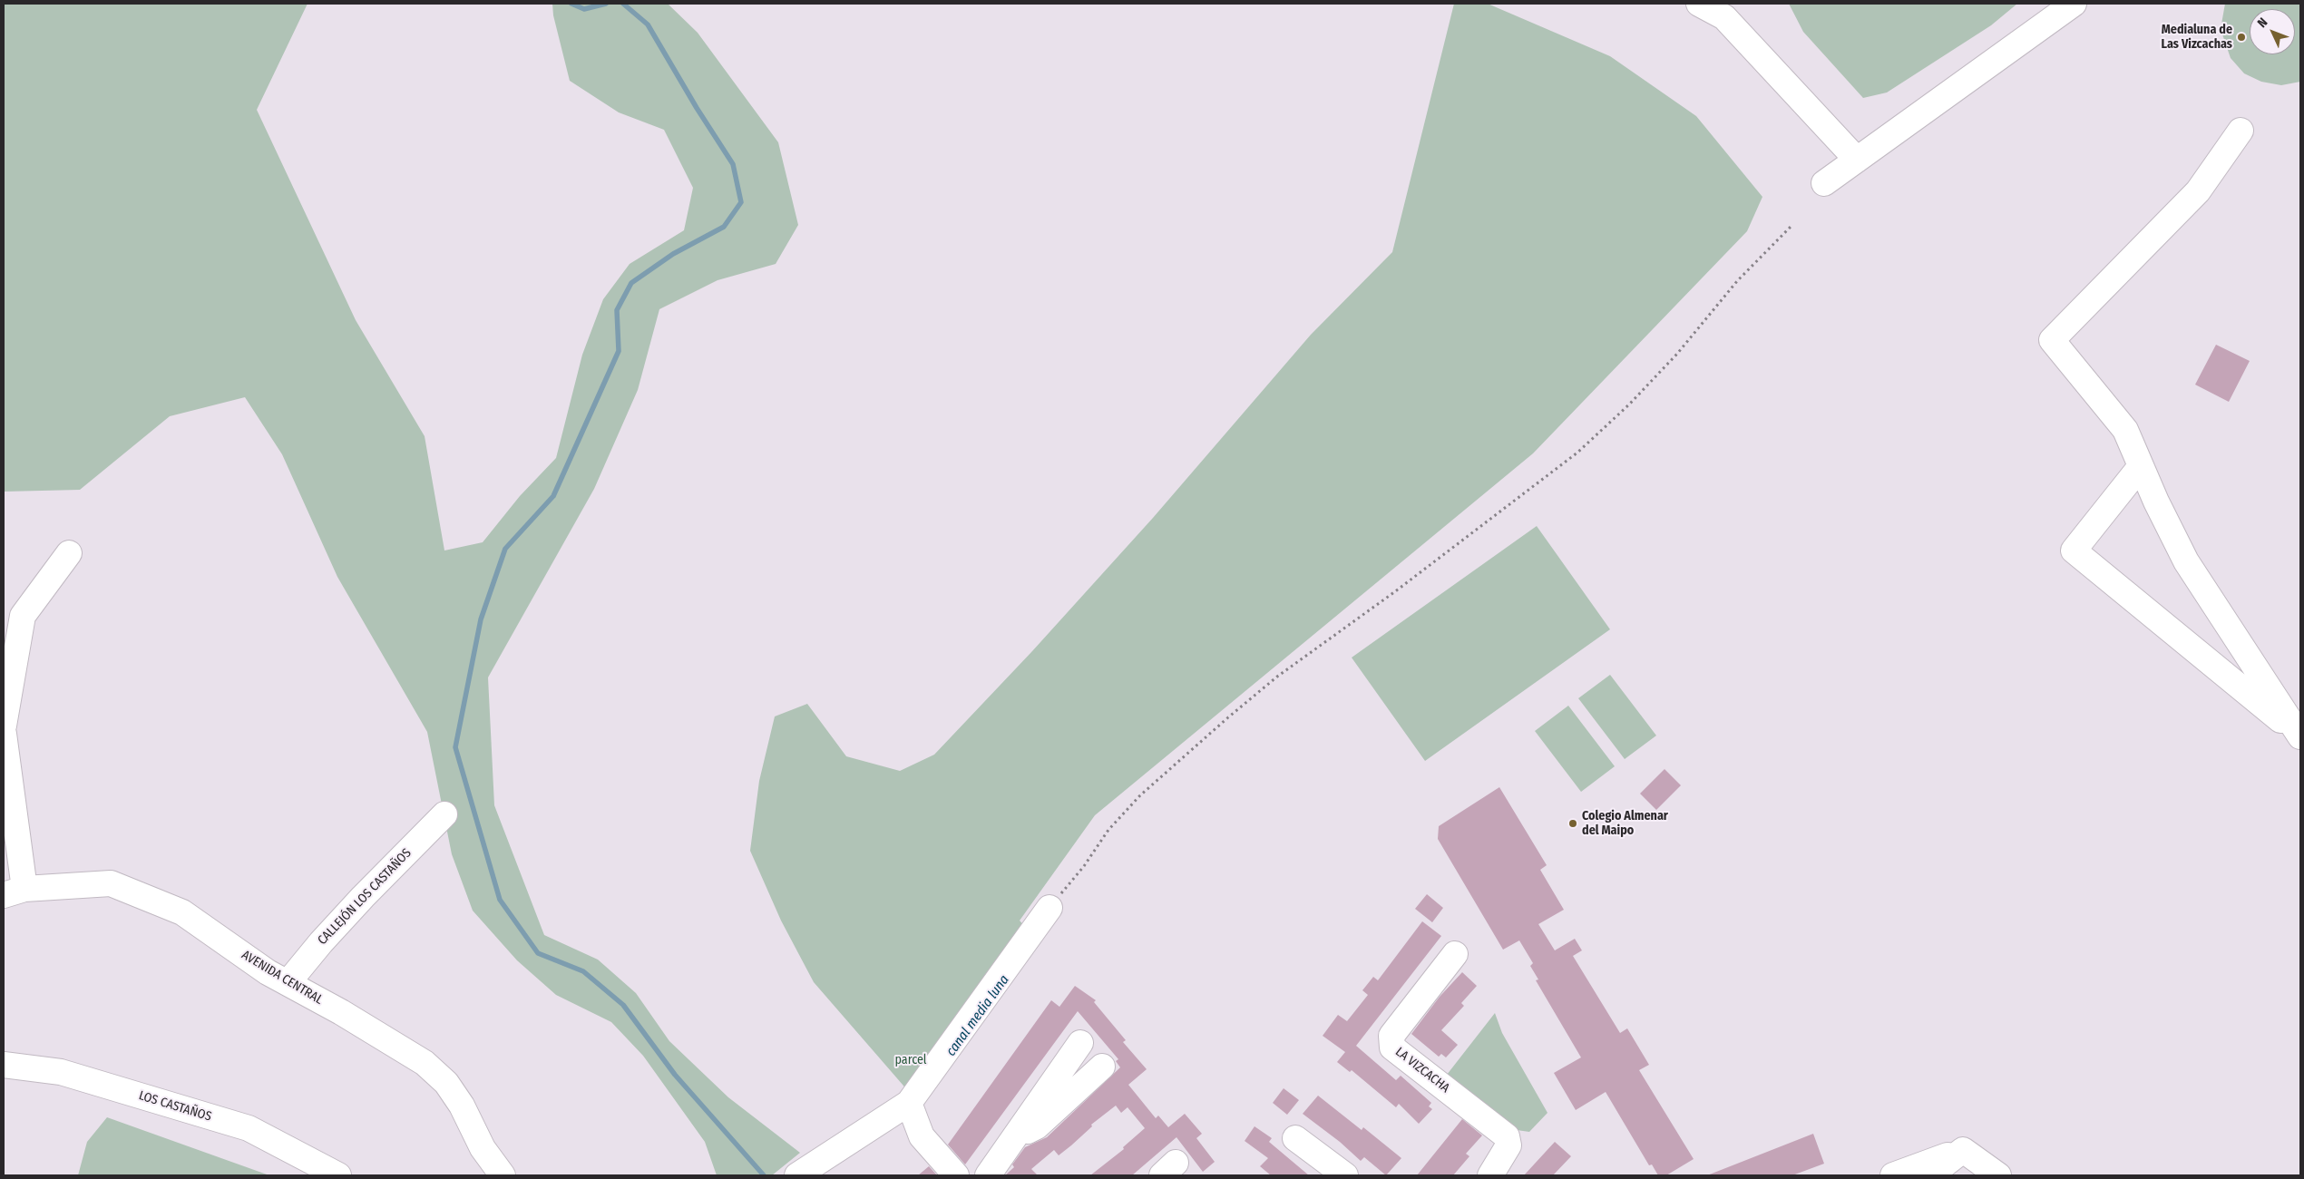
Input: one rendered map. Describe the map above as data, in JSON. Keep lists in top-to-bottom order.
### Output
{
  "streets": {
    "street": [
      "CALLEJÓN LOS CASTAÑOS",
      "AVENIDA CENTRAL",
      "LA VIZCACHA",
      "LOS CASTAÑOS"
    ]
  },
  "crossings": [
    ["CALLEJÓN LOS CASTAÑOS", "AVENIDA CENTRAL"]
  ],
  "water": ["canal media luna"],
  "parks": ["parcel"],
  "places": ["Medialuna de Las Vizcachas", "Colegio Almenar del Maipo"],
  "north": "top left"
}
